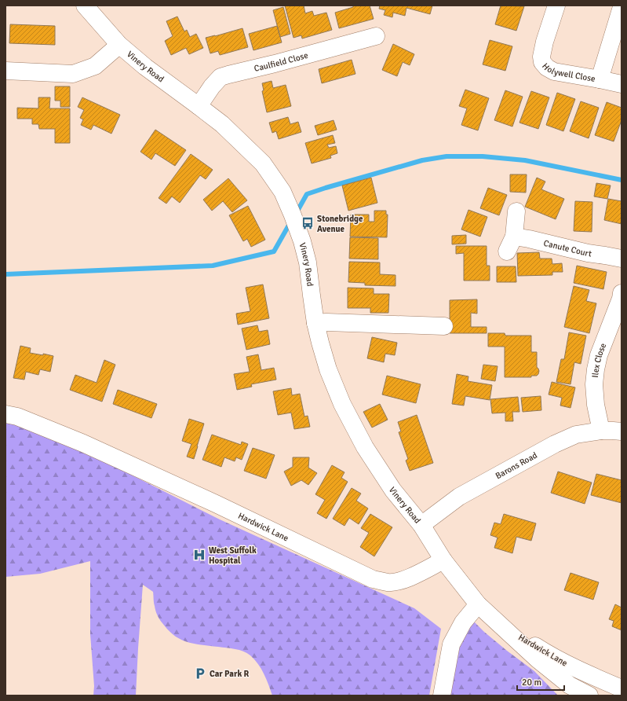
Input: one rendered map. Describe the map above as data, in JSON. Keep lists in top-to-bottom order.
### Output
{
  "streets": {
    "street": [
      "Caulfield Close",
      "Vinery Road",
      "Holywell Close",
      "Canute Court",
      "Ilex Close",
      "Barons Road",
      "Hardwick Lane"
    ]
  },
  "crossings": [
    ["Caulfield Close", "Vinery Road"],
    ["Vinery Road", "Barons Road"],
    ["Vinery Road", "Hardwick Lane"],
    ["Ilex Close", "Barons Road"]
  ],
  "places": {
    "bus stop": ["Stonebridge Avenue"],
    "hospital": ["West Suffolk Hospital"],
    "parking": ["Car Park R"]
  },
  "scale_bar": "20 m"
}
